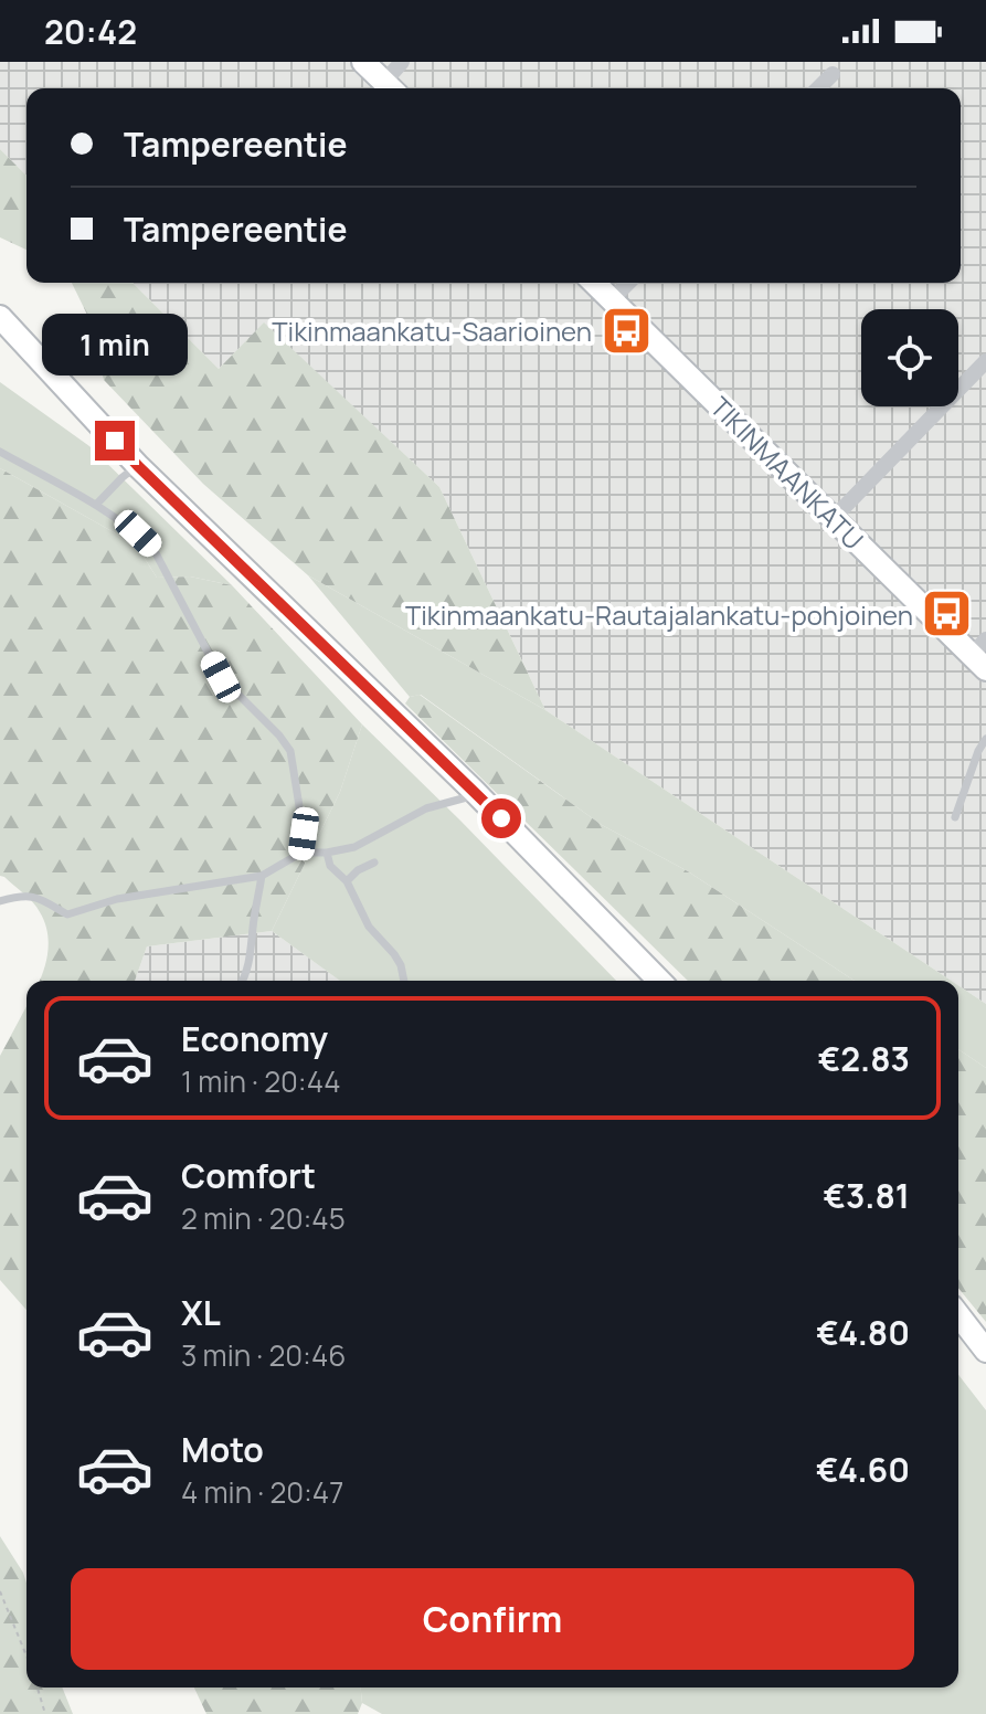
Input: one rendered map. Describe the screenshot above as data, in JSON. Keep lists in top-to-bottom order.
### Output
{
  "streets": {
    "main road": ["TIKINMAANKATU"]
  },
  "places": {
    "bus stop": ["Tikinmaankatu-Saarioinen", "Tikinmaankatu-Rautajalankatu-pohjoinen"]
  },
  "page": {
    "status": "20:42",
    "banner": ["Tampereentie", "Tampereentie"],
    "bubble": "1 min",
    "list": [
      {
        "name": "Economy",
        "note": "1 min · 20:44",
        "value": "€2.83"
      },
      {
        "name": "Comfort",
        "note": "2 min · 20:45",
        "value": "€3.81"
      },
      {
        "name": "XL",
        "note": "3 min · 20:46",
        "value": "€4.80"
      },
      {
        "name": "Moto",
        "note": "4 min · 20:47",
        "value": "€4.60"
      }
    ],
    "buttons": "Confirm"
  }
}
